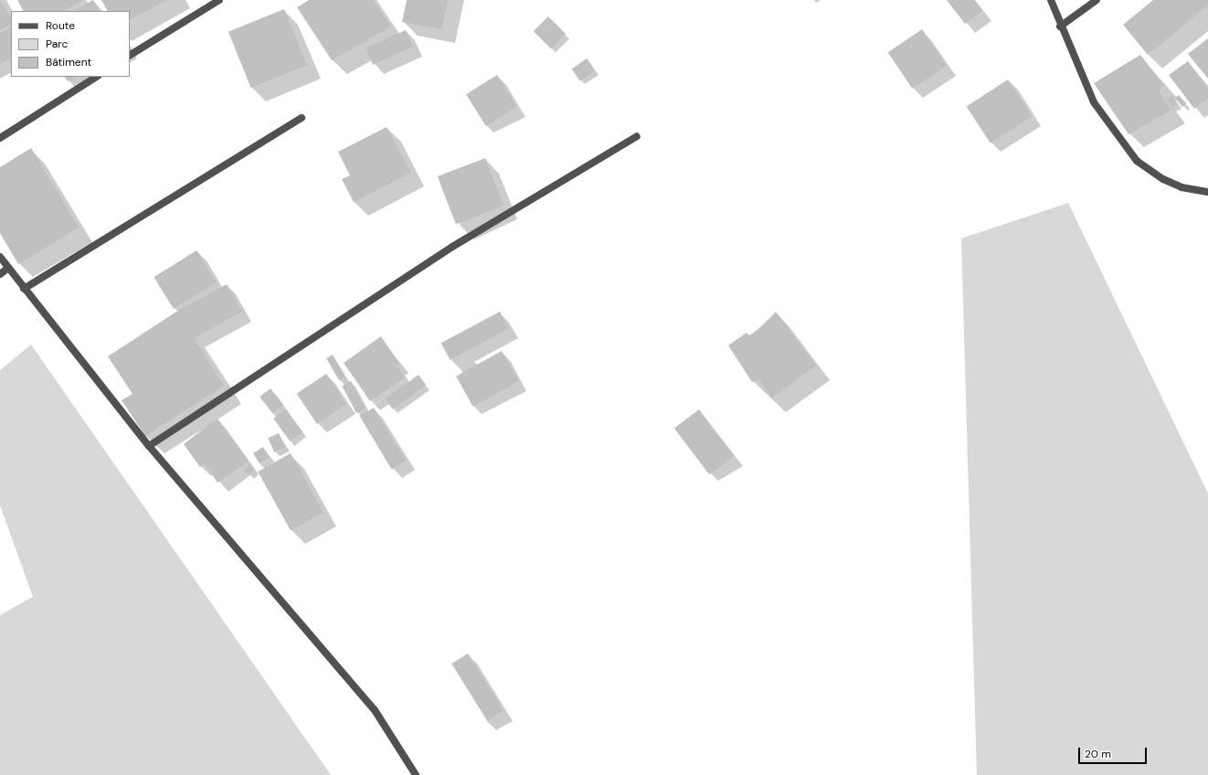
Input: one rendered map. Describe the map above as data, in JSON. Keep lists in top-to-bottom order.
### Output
{
  "legend": ["Route", "Parc", "Bâtiment"],
  "scale_bar": "20 m"
}
